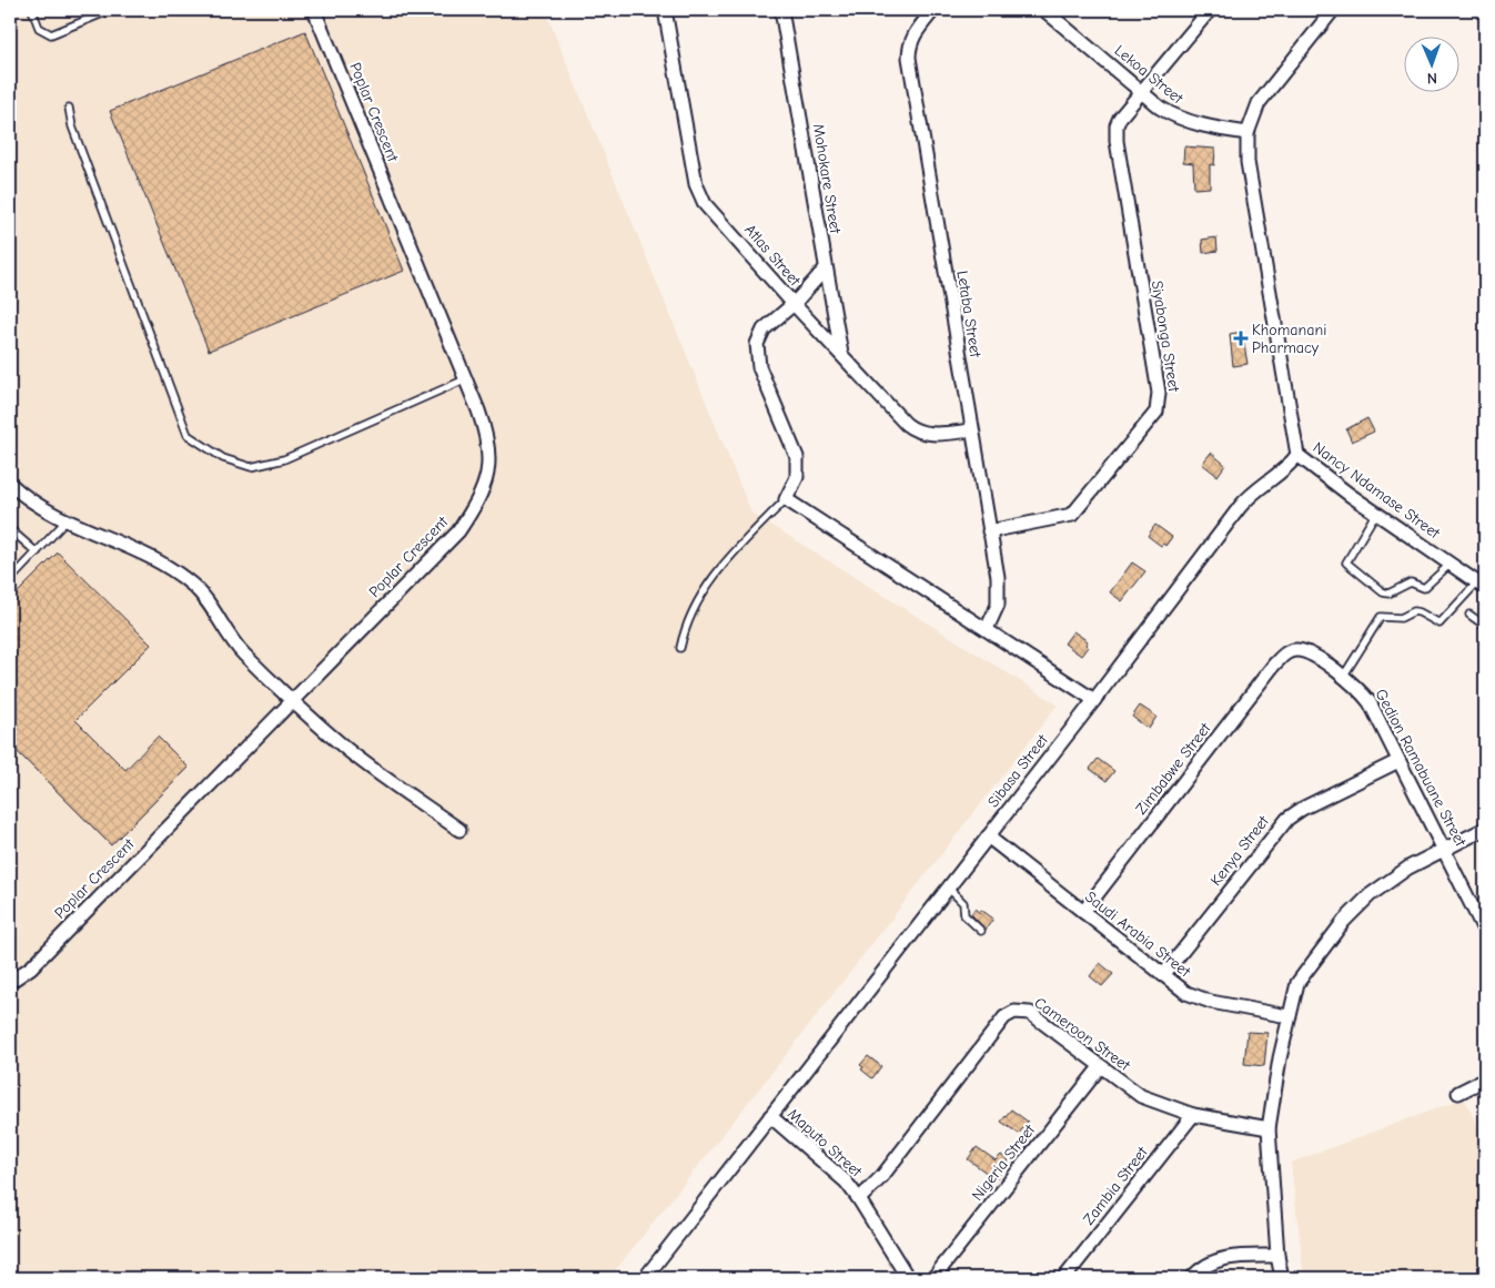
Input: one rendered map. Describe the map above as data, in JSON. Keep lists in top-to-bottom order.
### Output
{
  "streets": {
    "street": [
      "Lekoa Street",
      "Poplar Crescent",
      "Mohokare Street",
      "Atlas Street",
      "Letaba Street",
      "Siyabonga Street",
      "Nancy Ndamase Street",
      "Gedion Ramabuane Street",
      "Zimbabwe Street",
      "Sibasa Street",
      "Kenya Street",
      "Saudi Arabia Street",
      "Cameroon Street",
      "Maputo Street",
      "Nigeria Street",
      "Zambia Street"
    ]
  },
  "crossings": [
    ["Lekoa Street", "Siyabonga Street"],
    ["Lekoa Street", "Nancy Ndamase Street"],
    ["Mohokare Street", "Atlas Street"],
    ["Atlas Street", "Letaba Street"],
    ["Letaba Street", "Siyabonga Street"],
    ["Nancy Ndamase Street", "Sibasa Street"],
    ["Gedion Ramabuane Street", "Zimbabwe Street"],
    ["Gedion Ramabuane Street", "Kenya Street"],
    ["Zimbabwe Street", "Saudi Arabia Street"],
    ["Sibasa Street", "Saudi Arabia Street"],
    ["Sibasa Street", "Maputo Street"],
    ["Kenya Street", "Saudi Arabia Street"],
    ["Cameroon Street", "Maputo Street"],
    ["Cameroon Street", "Nigeria Street"],
    ["Cameroon Street", "Zambia Street"]
  ],
  "places": {
    "health": ["Khomanani Pharmacy"]
  },
  "north": "bottom"
}
